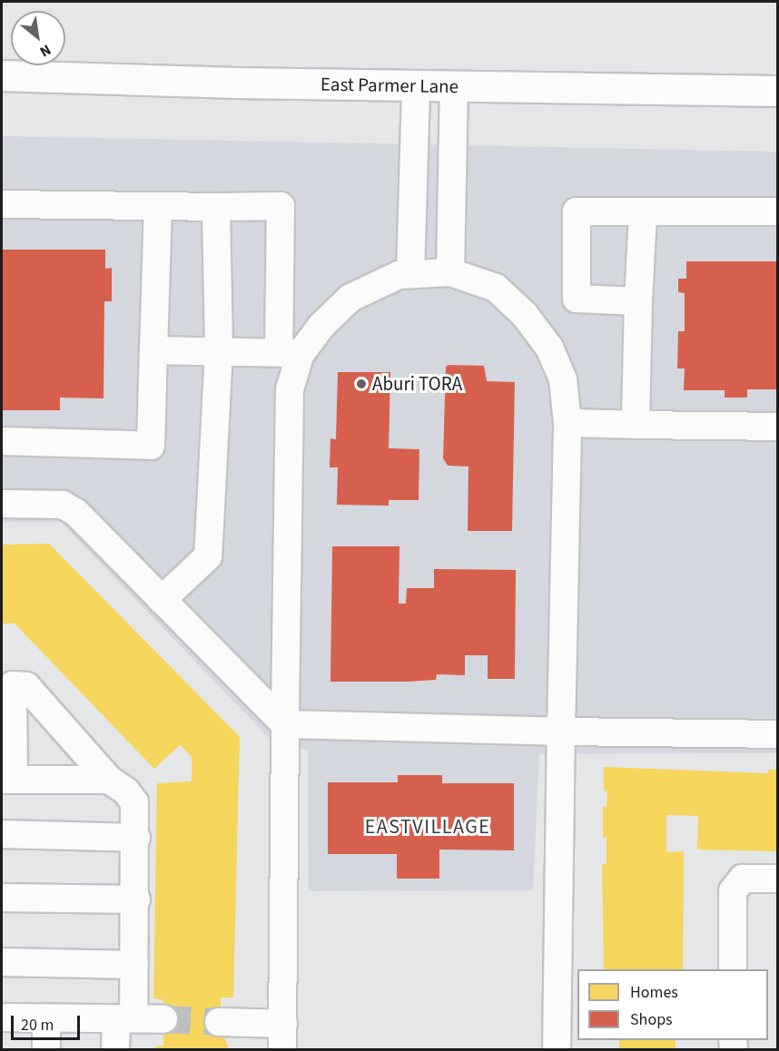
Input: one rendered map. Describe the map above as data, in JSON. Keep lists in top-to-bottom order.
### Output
{
  "streets": {
    "main road": ["East Parmer Lane"]
  },
  "districts": ["EASTVILLAGE"],
  "places": ["Aburi TORA"],
  "legend": ["Homes", "Shops"],
  "scale_bar": "20 m",
  "north": "bottom right"
}
